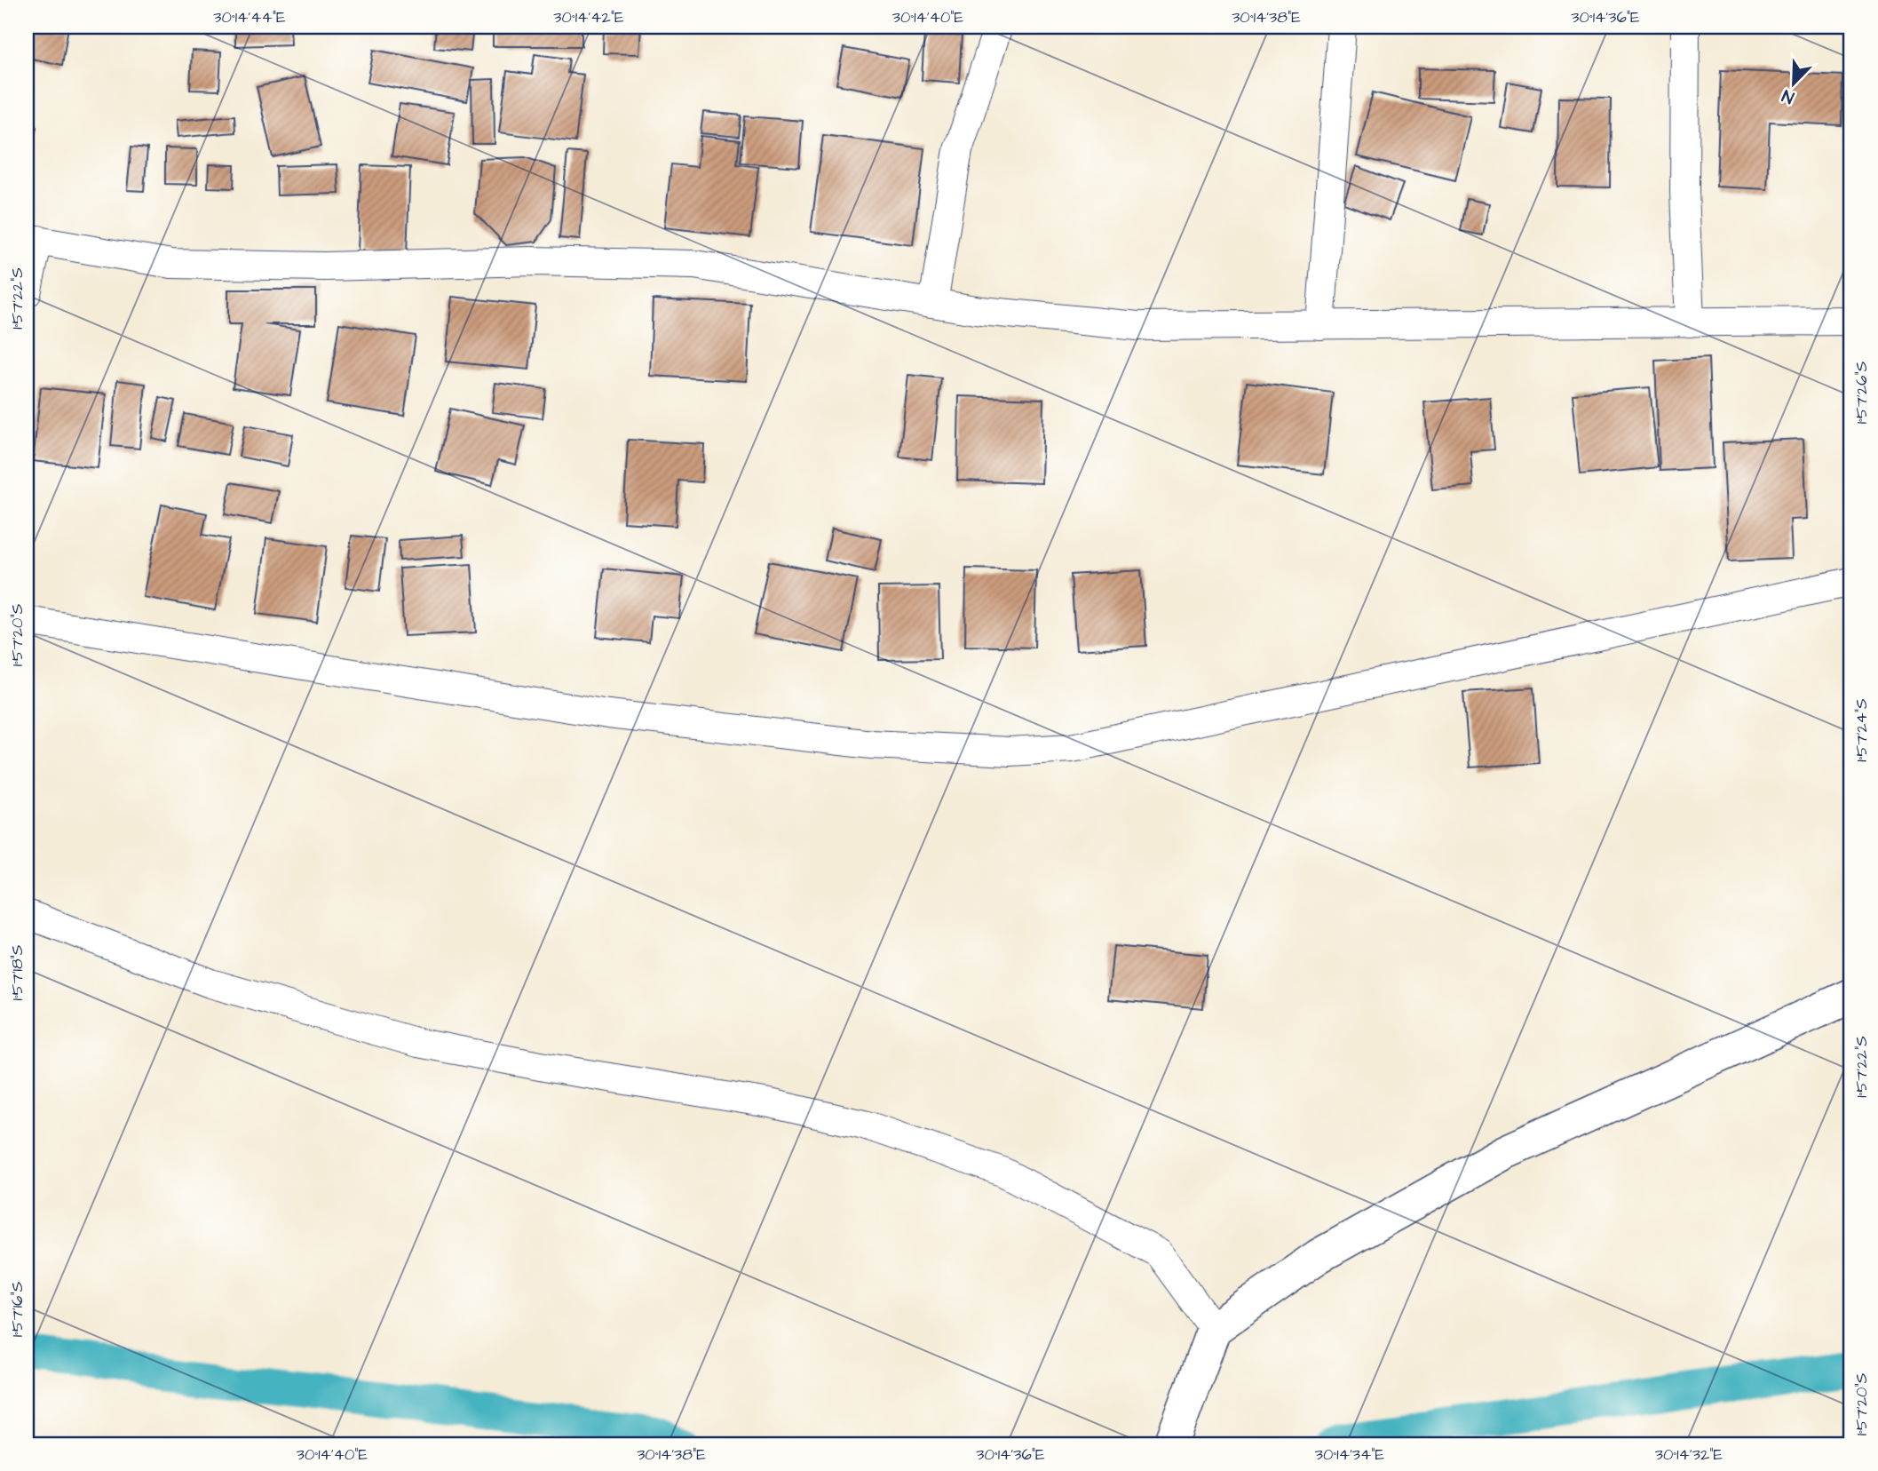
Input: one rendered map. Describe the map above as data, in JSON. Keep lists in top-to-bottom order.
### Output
{
  "north": "bottom left",
  "coordinates": [
    "30°14'44\"E",
    "30°14'42\"E",
    "30°14'40\"E",
    "30°14'38\"E",
    "30°14'36\"E",
    "1°57'22\"S",
    "1°57'26\"S",
    "1°57'20\"S",
    "1°57'24\"S",
    "1°57'18\"S",
    "1°57'16\"S",
    "30°14'34\"E",
    "30°14'32\"E"
  ]
}
